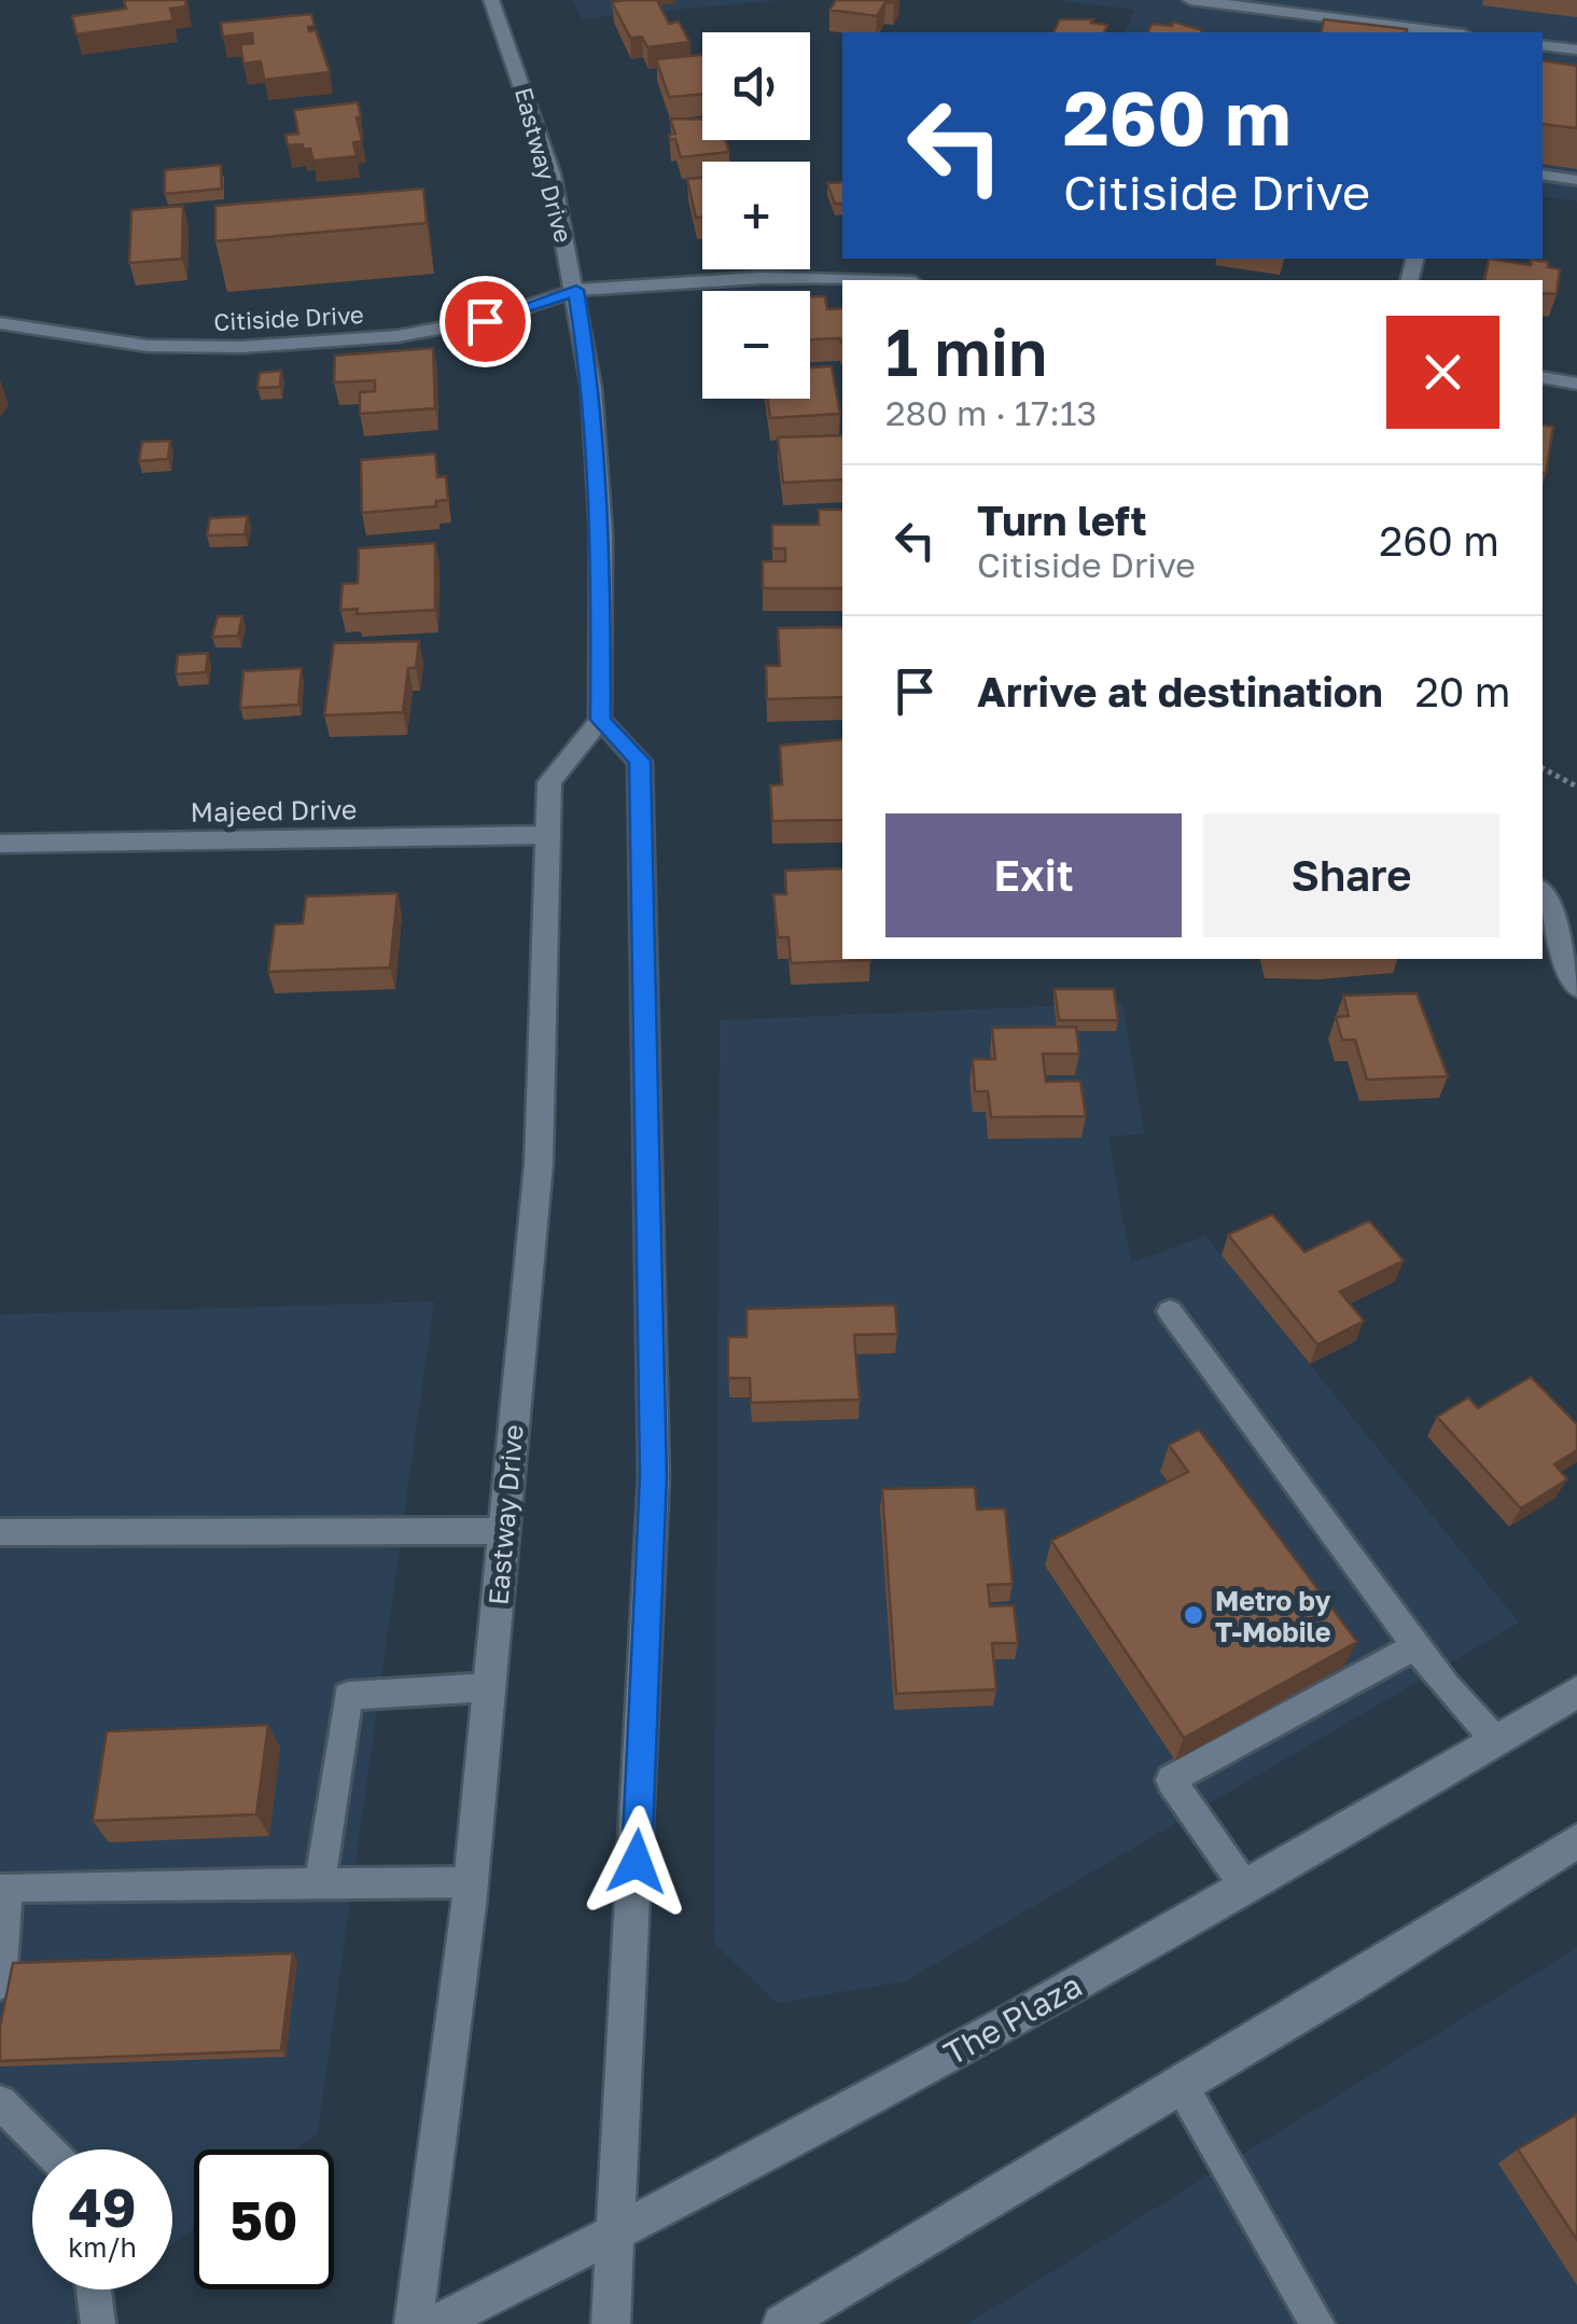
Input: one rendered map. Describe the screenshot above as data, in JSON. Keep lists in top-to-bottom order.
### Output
{
  "streets": {
    "main road": [
      "Eastway Drive",
      "Citiside Drive",
      "Majeed Drive",
      "The Plaza"
    ]
  },
  "crossings": [
    ["Eastway Drive", "Citiside Drive"],
    ["Eastway Drive", "Majeed Drive"]
  ],
  "places": ["Metro by T-Mobile"],
  "page": {
    "map_buttons": ["+", "−"],
    "turn": ["260 m", "Citiside Drive"],
    "heading": ["1 min", "280 m · 17:13"],
    "list": [
      {
        "name": "Turn left",
        "note": "Citiside Drive",
        "value": "260 m"
      },
      {
        "name": "Arrive at destination",
        "value": "20 m"
      }
    ],
    "buttons": ["Exit", "Share"],
    "speed": "49 km/h",
    "limit": "50"
  }
}
